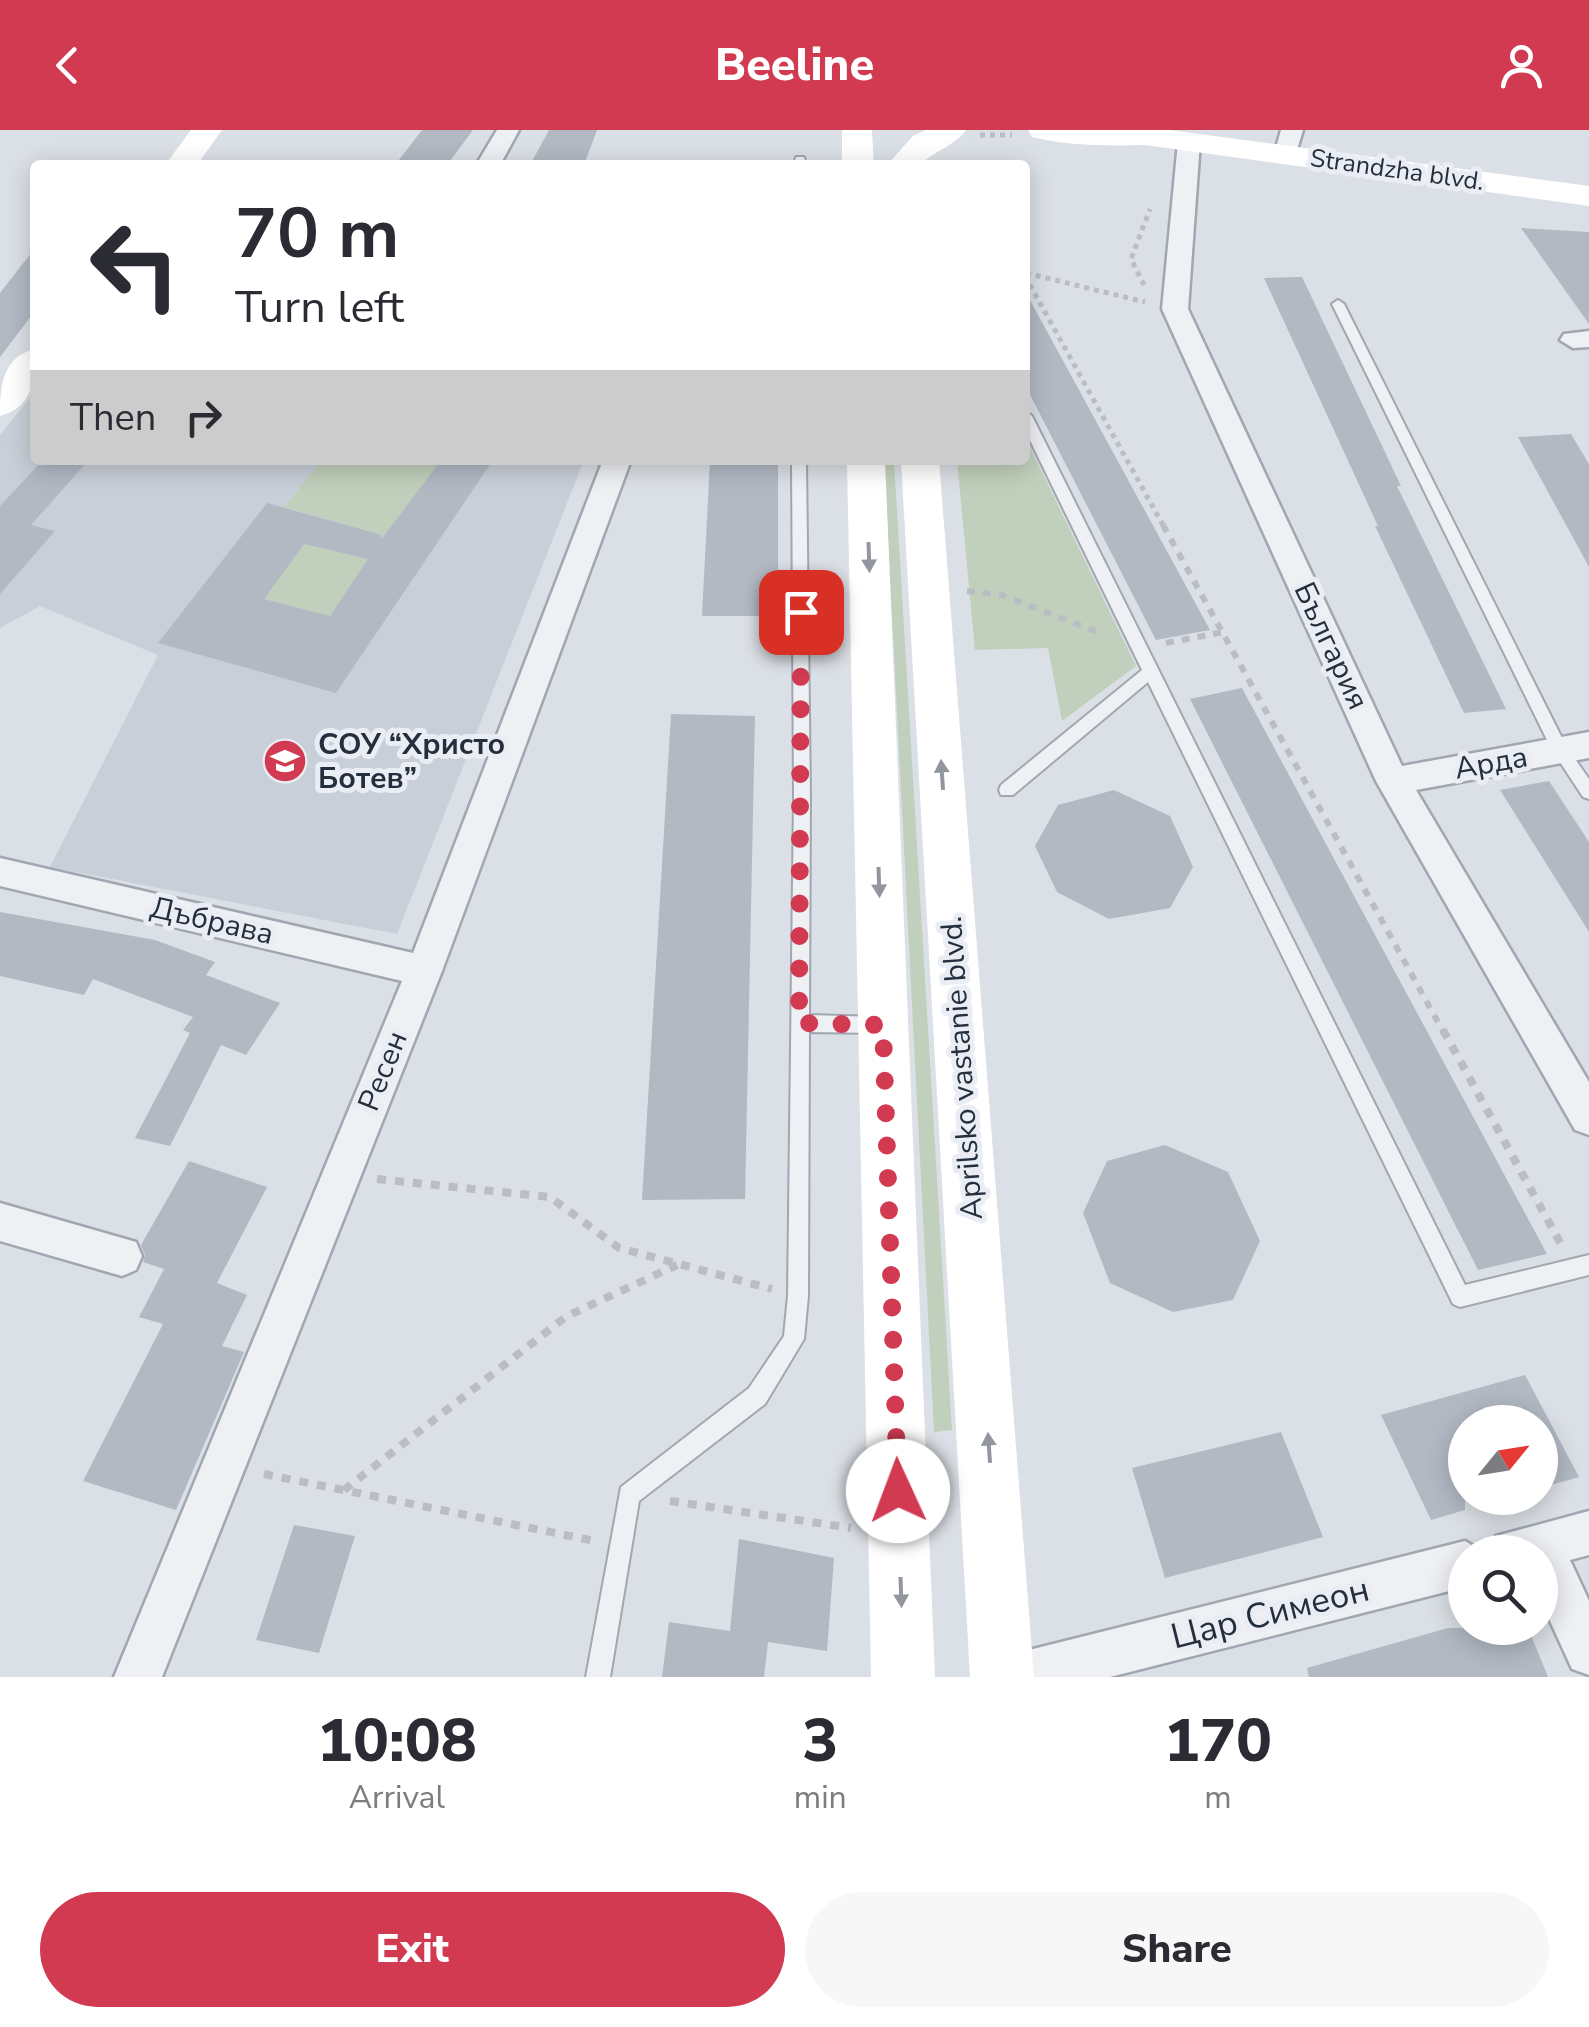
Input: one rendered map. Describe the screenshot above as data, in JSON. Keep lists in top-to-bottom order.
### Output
{
  "streets": {
    "street": [
      "Strandzha blvd.",
      "България",
      "Арда",
      "Дъбрава",
      "Aprilsko vastanie blvd.",
      "Ресен",
      "Цар Симеон"
    ]
  },
  "crossings": [
    ["Strandzha blvd.", "България"],
    ["България", "Арда"],
    ["Дъбрава", "Ресен"]
  ],
  "places": {
    "school or university": ["СОУ “Христо Ботев”"]
  },
  "north": "top right",
  "page": {
    "header": "Beeline",
    "turn": ["70 m", "Turn left"],
    "then": "Then",
    "eta": [
      "10:08",
      "Arrival",
      "3",
      "min",
      "170",
      "m"
    ],
    "buttons": ["Exit", "Share"]
  }
}
